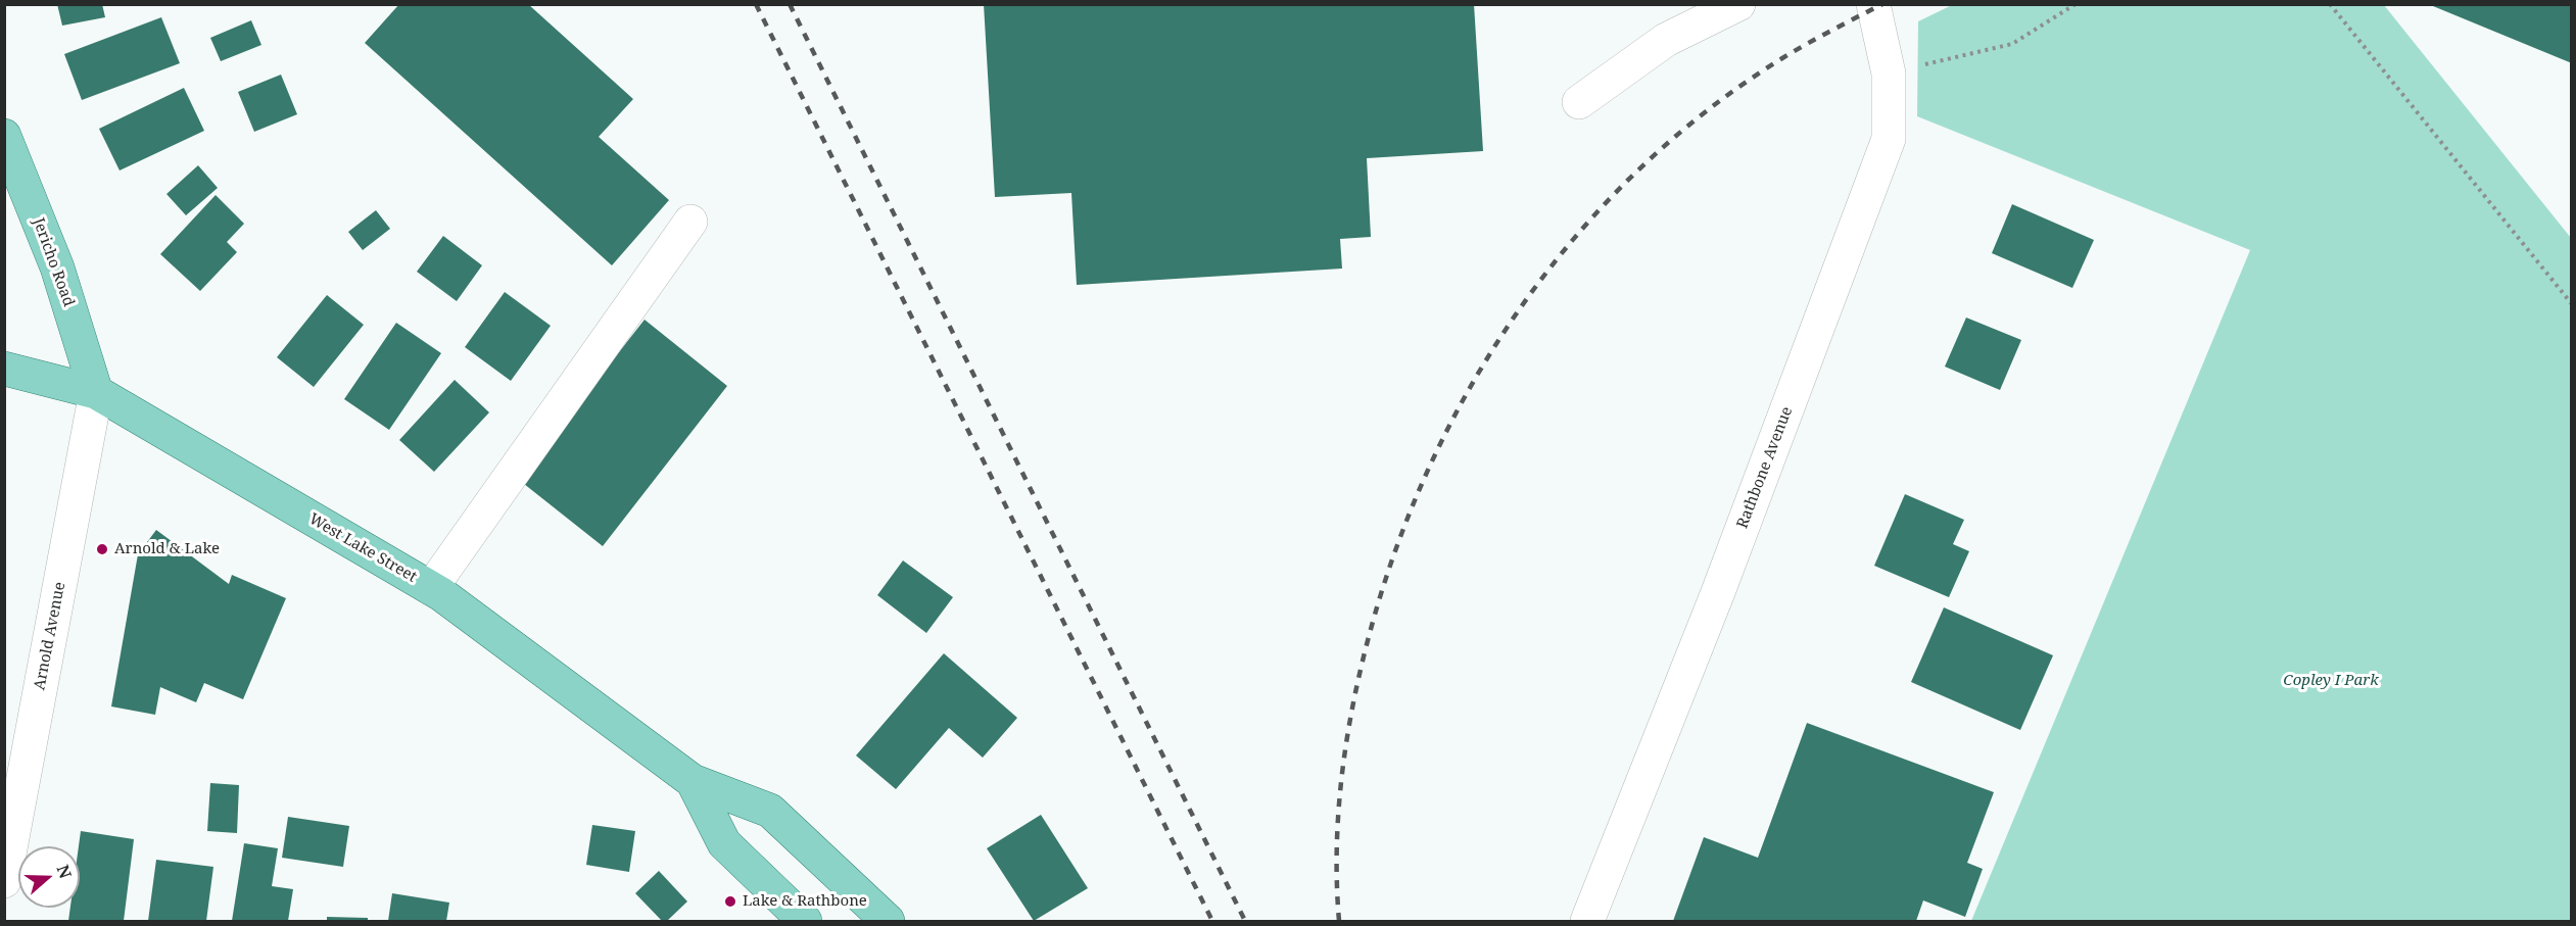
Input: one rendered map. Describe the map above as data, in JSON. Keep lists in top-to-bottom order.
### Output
{
  "streets": {
    "main road": ["Jericho Road", "West Lake Street"],
    "street": ["Rathbone Avenue", "Arnold Avenue"]
  },
  "crossings": [
    ["Jericho Road", "West Lake Street"],
    ["Jericho Road", "Arnold Avenue"],
    ["West Lake Street", "Arnold Avenue"]
  ],
  "parks": ["Copley I Park"],
  "places": ["Arnold & Lake", "Lake & Rathbone"],
  "north": "right"
}
